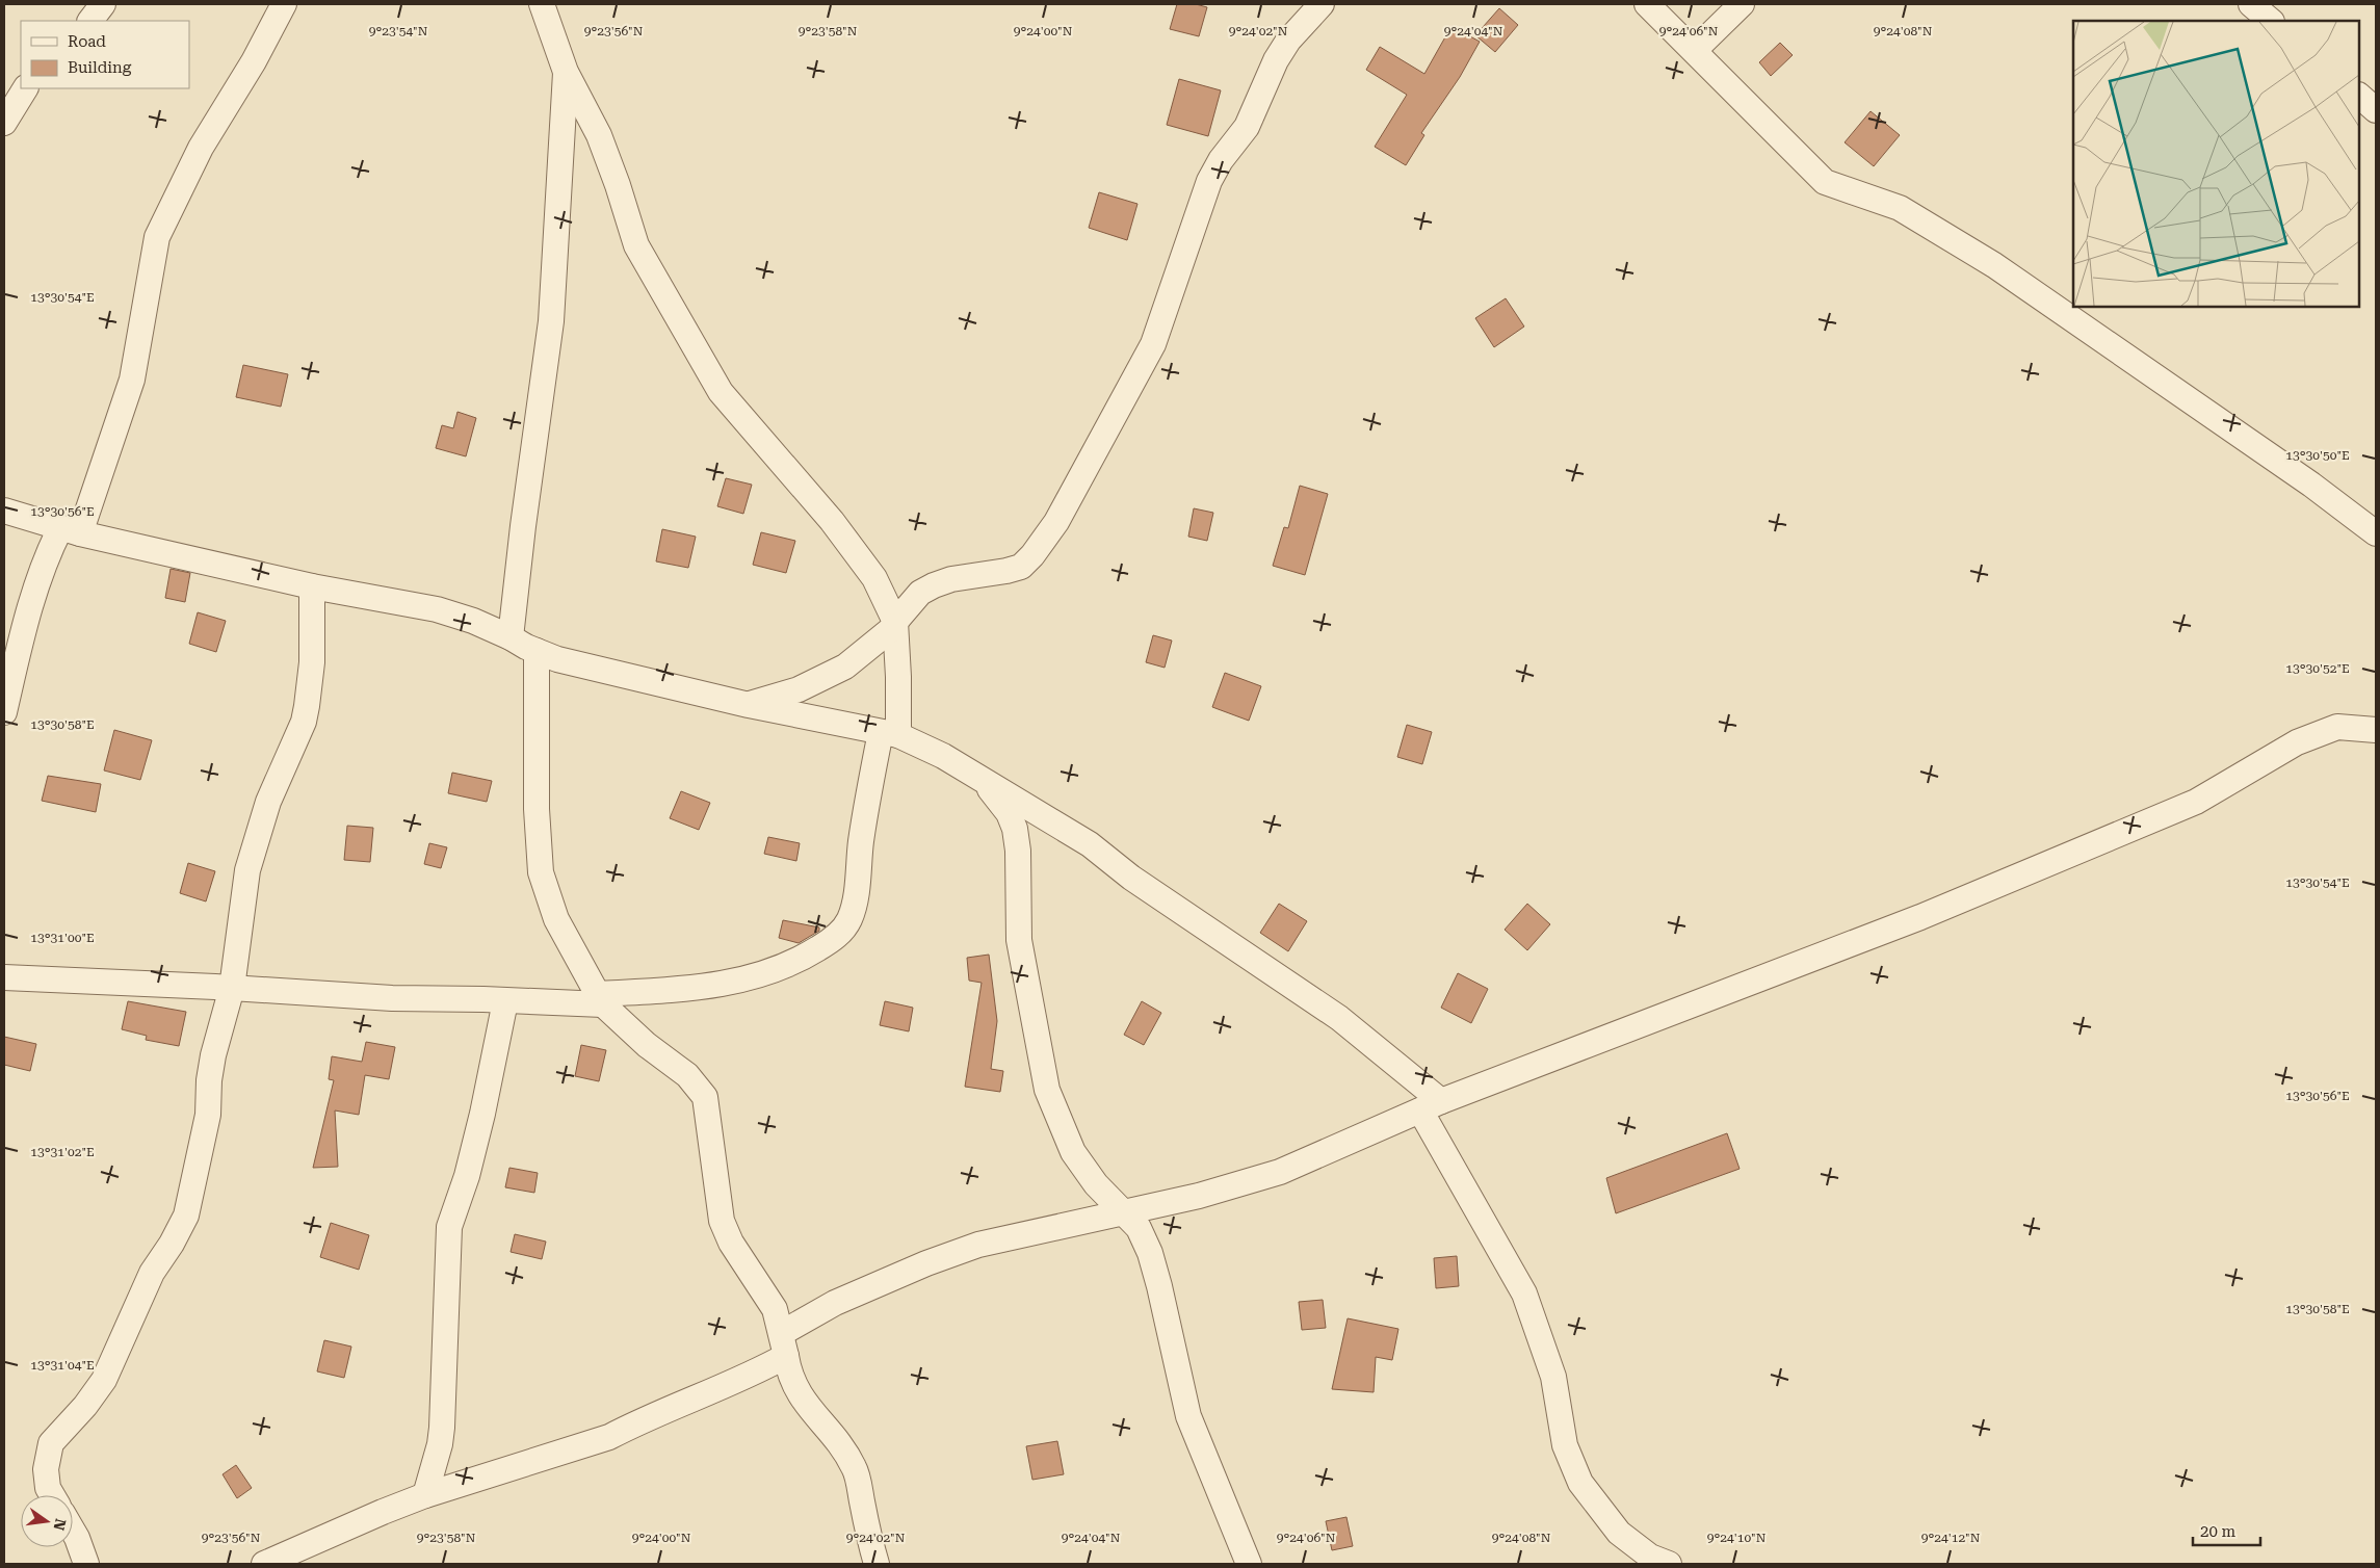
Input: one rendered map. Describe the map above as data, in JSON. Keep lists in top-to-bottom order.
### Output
{
  "legend": ["Road", "Building"],
  "scale_bar": "20 m",
  "north": "right",
  "coordinates": [
    "9°24'08\"N",
    "9°23'54\"N",
    "9°23'56\"N",
    "9°23'58\"N",
    "9°24'00\"N",
    "9°24'02\"N",
    "9°24'04\"N",
    "9°24'06\"N",
    "13°30'54\"E",
    "13°30'50\"E",
    "13°30'56\"E",
    "13°30'52\"E",
    "13°30'58\"E",
    "13°31'00\"E",
    "13°31'02\"E",
    "13°31'04\"E",
    "9°24'10\"N",
    "9°24'12\"N"
  ]
}
